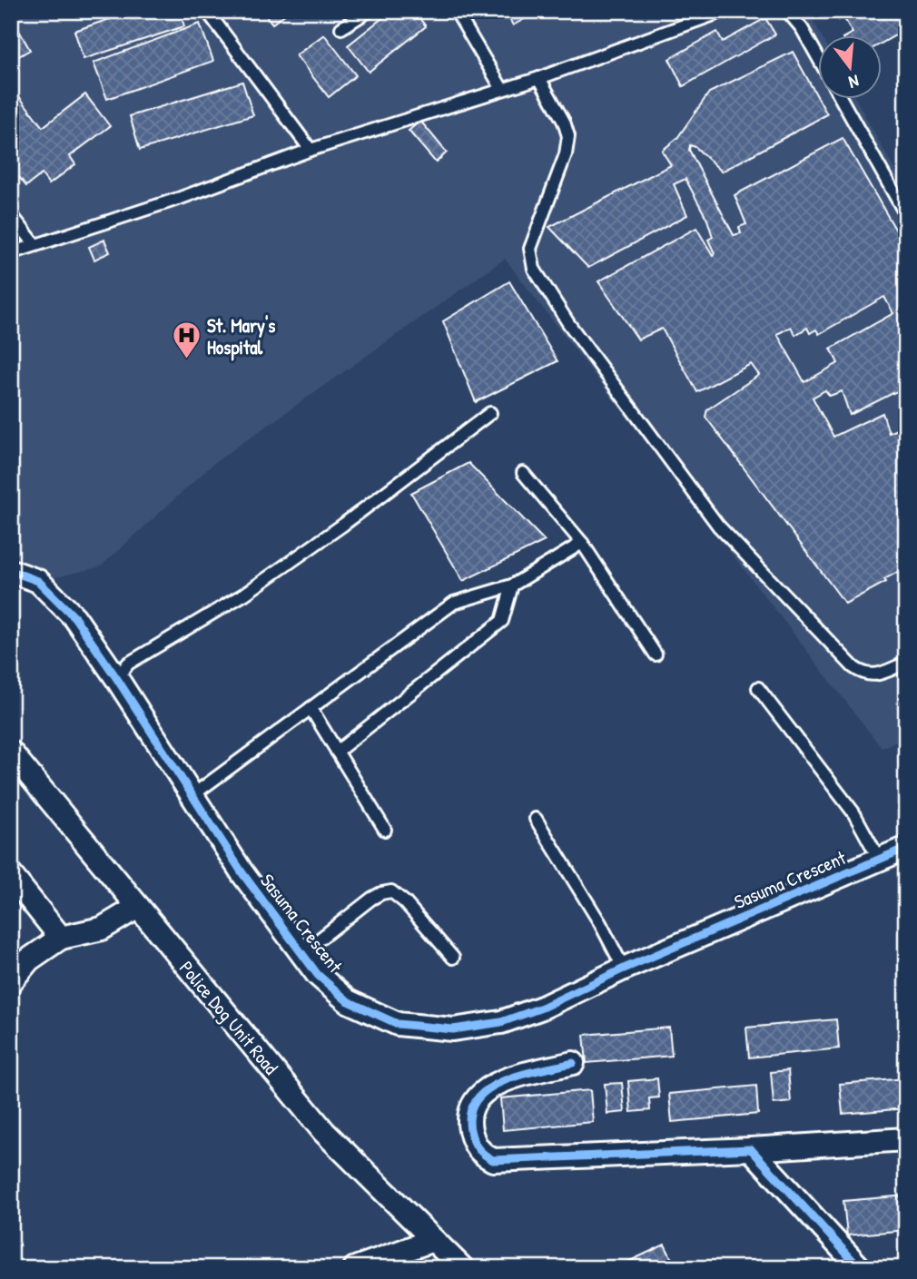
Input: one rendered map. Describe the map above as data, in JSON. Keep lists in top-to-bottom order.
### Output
{
  "streets": {
    "street": ["Sasuma Crescent", "Police Dog Unit Road"]
  },
  "places": {
    "hospital": ["St. Mary's Hospital"]
  },
  "north": "bottom"
}
